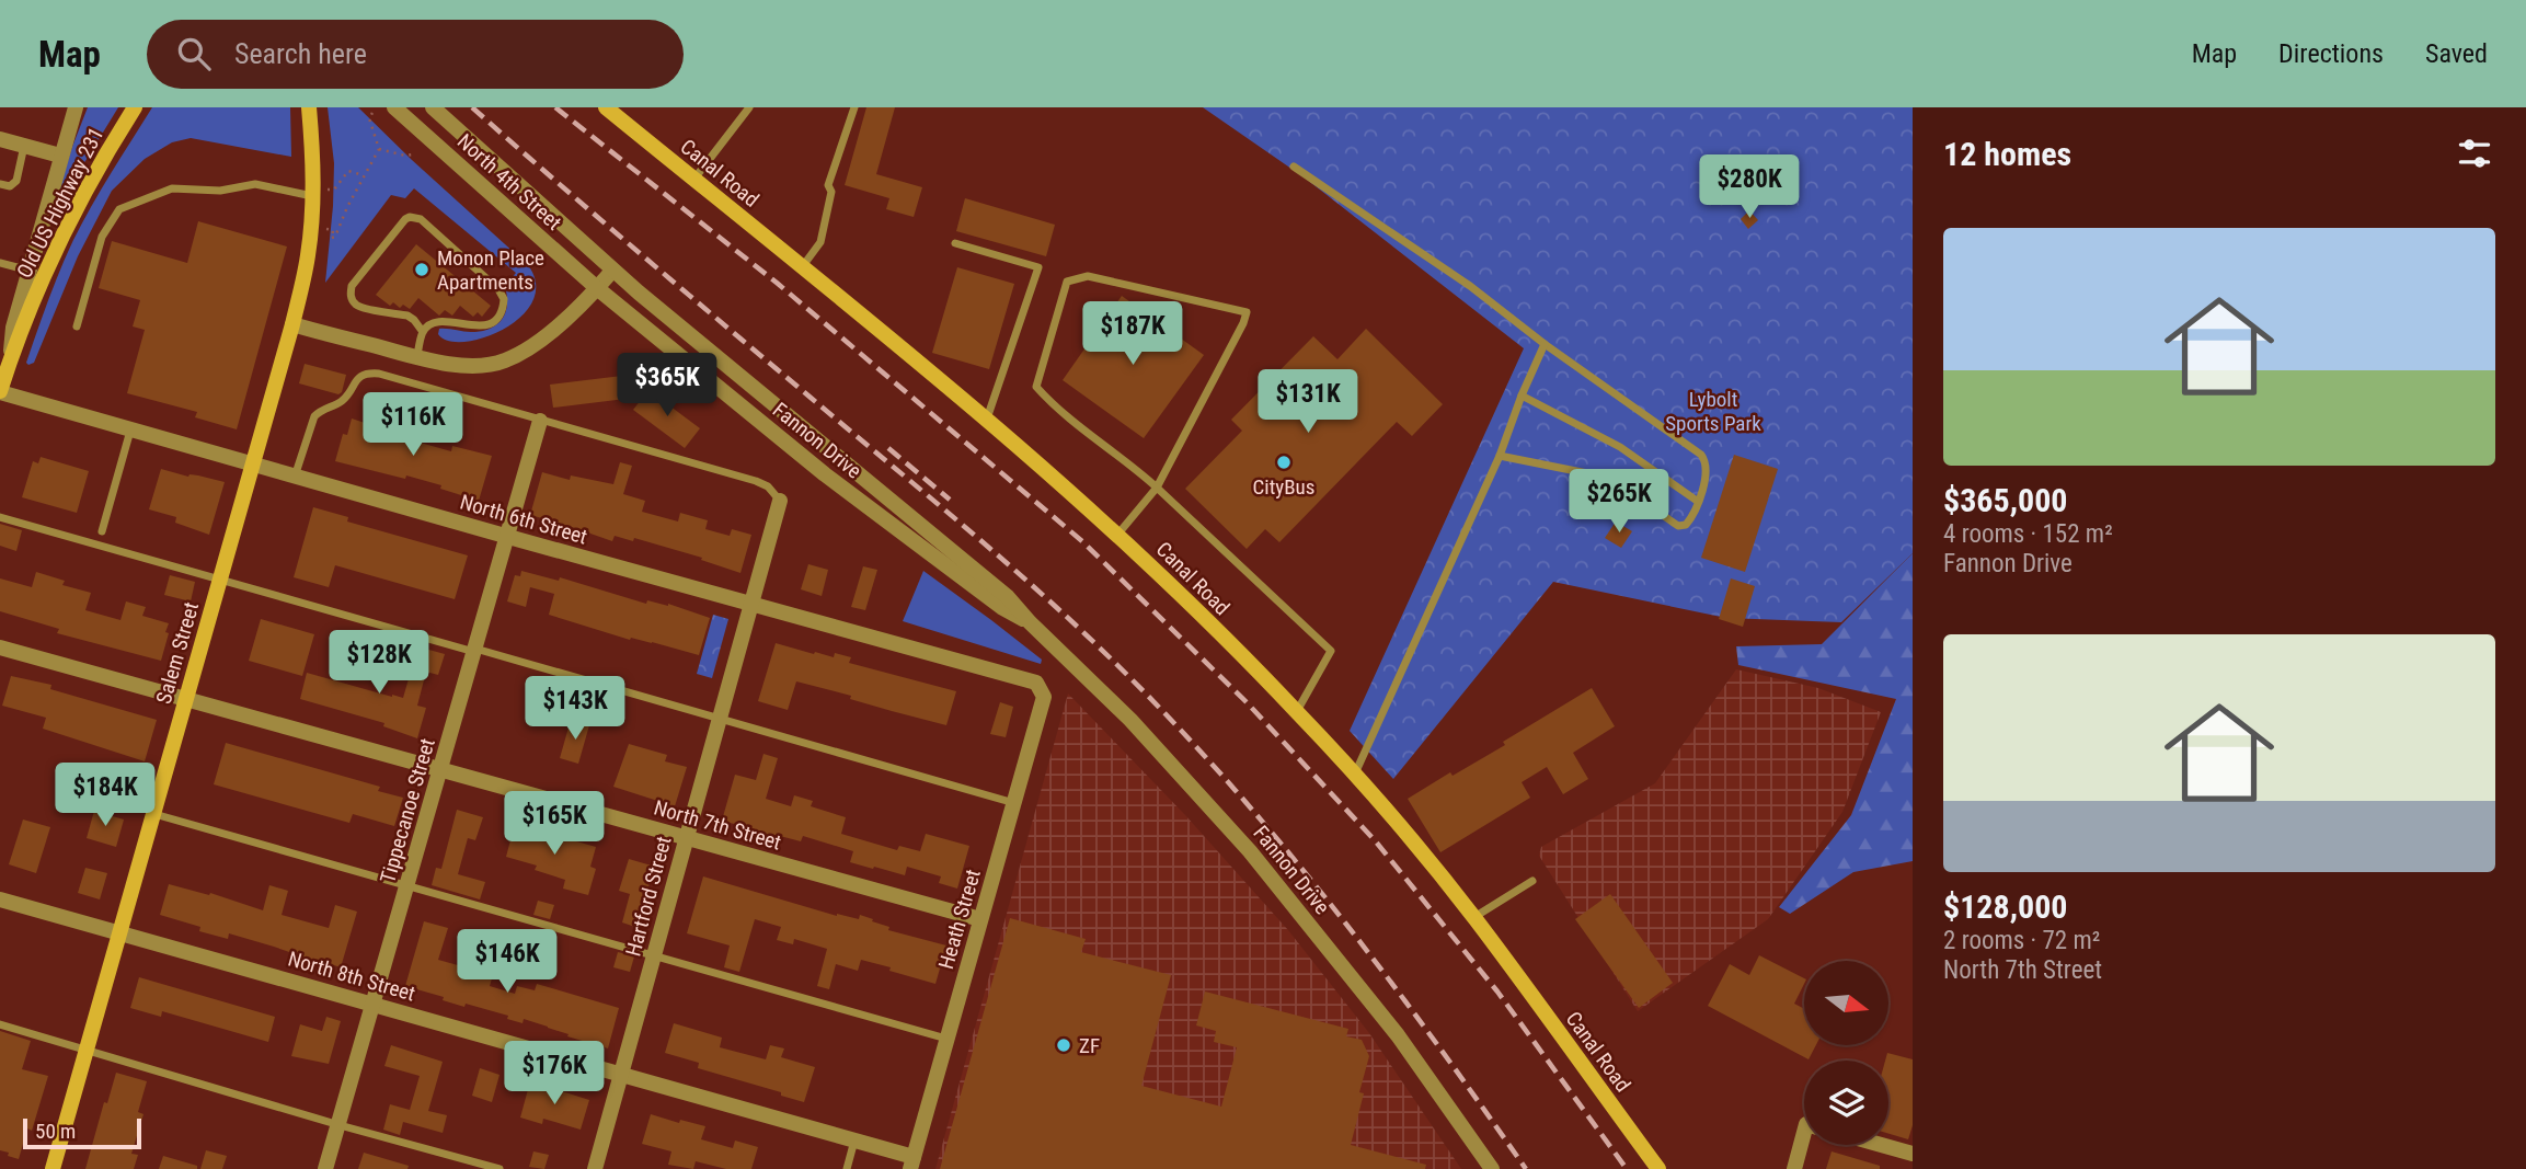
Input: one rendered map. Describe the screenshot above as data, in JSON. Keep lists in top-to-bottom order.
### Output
{
  "streets": {
    "main road": ["Canal Road", "Old US Highway 231", "Salem Street"],
    "street": [
      "North 4th Street",
      "Fannon Drive",
      "North 6th Street",
      "Tippecanoe Street",
      "North 7th Street",
      "Hartford Street",
      "Heath Street",
      "North 8th Street"
    ]
  },
  "crossings": [
    ["North 4th Street", "Fannon Drive"],
    ["Old US Highway 231", "North 6th Street"],
    ["North 6th Street", "Salem Street"],
    ["North 6th Street", "Tippecanoe Street"],
    ["North 6th Street", "Hartford Street"],
    ["North 6th Street", "Heath Street"],
    ["Salem Street", "North 7th Street"],
    ["Salem Street", "North 8th Street"],
    ["Tippecanoe Street", "North 7th Street"],
    ["Tippecanoe Street", "North 8th Street"],
    ["North 7th Street", "Hartford Street"],
    ["North 7th Street", "Heath Street"],
    ["Hartford Street", "North 8th Street"],
    ["Heath Street", "North 8th Street"]
  ],
  "parks": ["Lybolt Sports Park"],
  "places": ["Monon Place Apartments", "CityBus", "ZF"],
  "scale_bar": "50 m",
  "north": "right",
  "page": {
    "header": "Map",
    "search": "Search here",
    "nav": ["Map", "Directions", "Saved"],
    "heading": "12 homes",
    "price": [
      "$280K",
      "$187K",
      "$365K",
      "$131K",
      "$116K",
      "$265K",
      "$128K",
      "$143K",
      "$184K",
      "$165K",
      "$146K",
      "$176K"
    ],
    "list": [
      {
        "name": "$365,000",
        "note": "4 rooms · 152 m² · Fannon Drive"
      },
      {
        "name": "$128,000",
        "note": "2 rooms · 72 m² · North 7th Street"
      }
    ],
    "scale": "50 m"
  }
}
